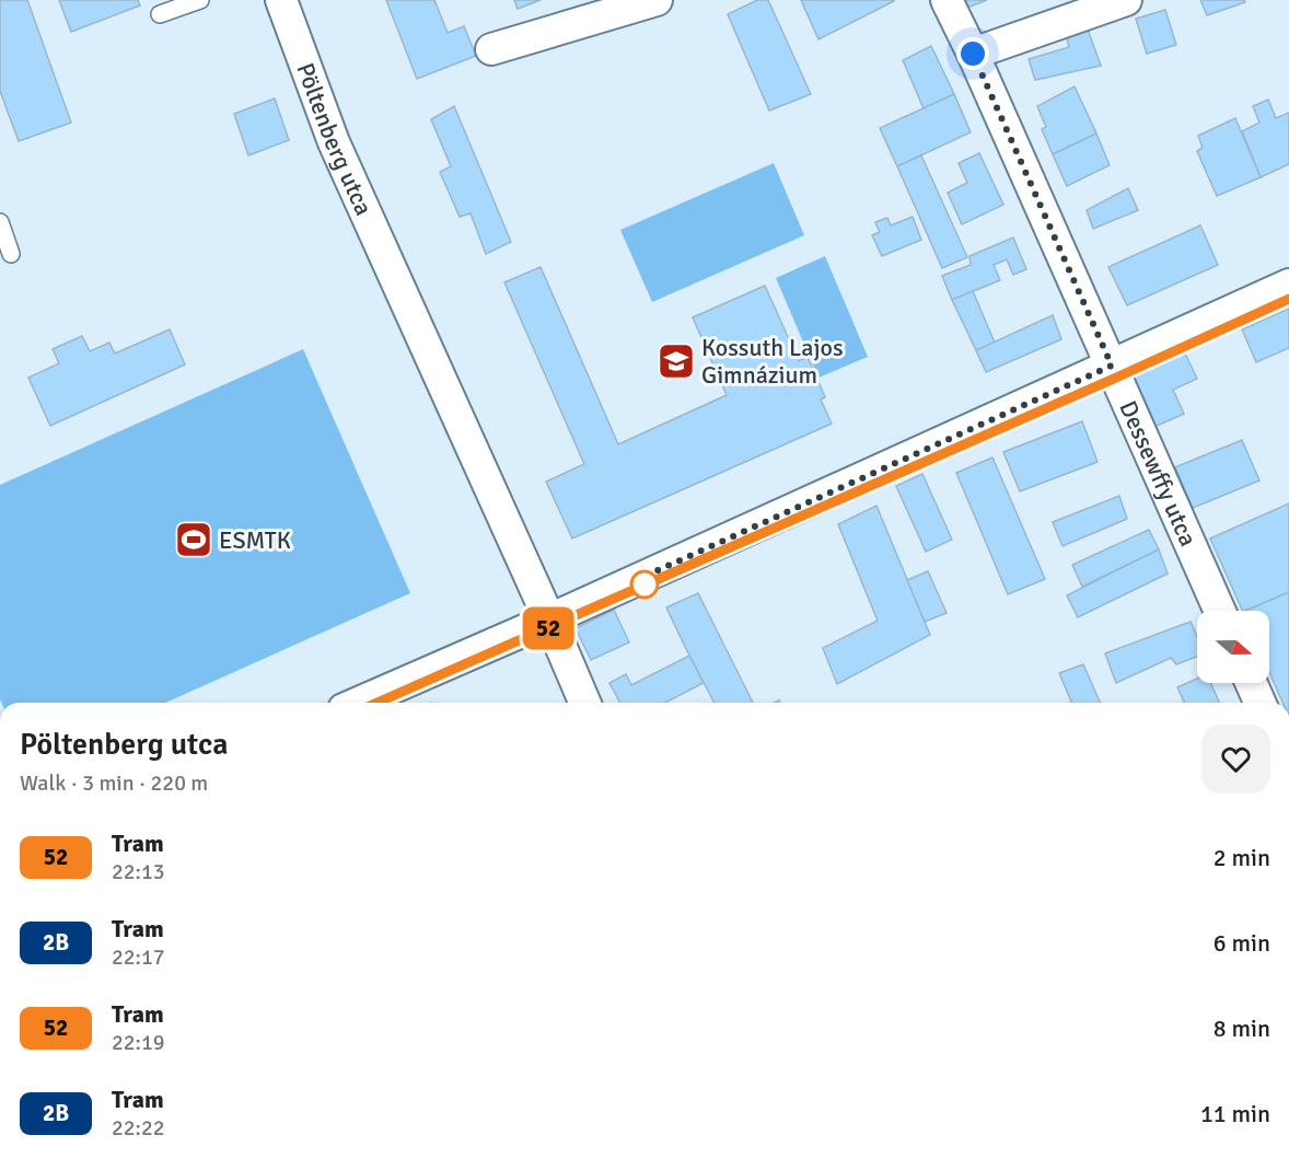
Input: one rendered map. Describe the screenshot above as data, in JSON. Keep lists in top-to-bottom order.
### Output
{
  "streets": {
    "street": ["Pöltenberg utca", "Dessewffy utca"]
  },
  "places": {
    "school or university": ["Kossuth Lajos Gimnázium"],
    "sports": ["ESMTK"]
  },
  "lines": ["tram line 52"],
  "north": "right",
  "page": {
    "on_map": "52",
    "heading": ["Pöltenberg utca", "Walk · 3 min · 220 m"],
    "list": [
      {
        "mark": "52",
        "name": "Tram",
        "note": "22:13",
        "value": "2 min"
      },
      {
        "mark": "2B",
        "name": "Tram",
        "note": "22:17",
        "value": "6 min"
      },
      {
        "mark": "52",
        "name": "Tram",
        "note": "22:19",
        "value": "8 min"
      },
      {
        "mark": "2B",
        "name": "Tram",
        "note": "22:22",
        "value": "11 min"
      }
    ]
  }
}
